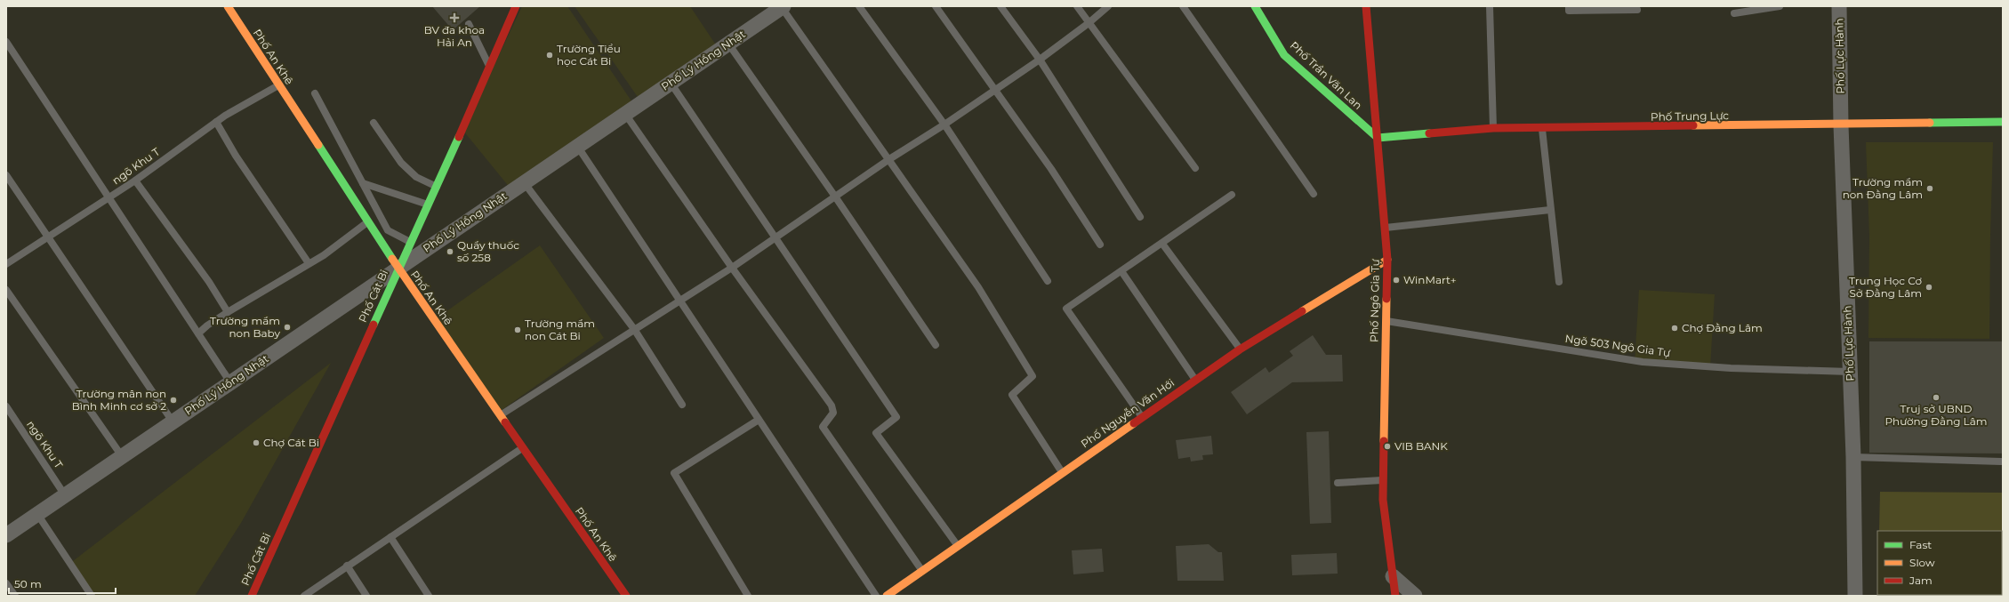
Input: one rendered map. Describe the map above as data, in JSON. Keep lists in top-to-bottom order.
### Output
{
  "streets": {
    "street": [
      "Phố Lực Hành",
      "Phố An Khê",
      "Phố Lý Hồng Nhật",
      "Phố Trần Văn Lan",
      "Phố Trung Lực",
      "Phố Cát Bi",
      "Phố Ngô Gia Tự",
      "Phố Nguyễn Văn Hới"
    ],
    "lane": ["ngõ Khu T", "Ngõ 503 Ngô Gia Tự"]
  },
  "crossings": [
    ["Phố Lực Hành", "Phố Trung Lực"],
    ["Phố Lực Hành", "Ngõ 503 Ngô Gia Tự"],
    ["Phố An Khê", "Phố Lý Hồng Nhật"],
    ["Phố An Khê", "ngõ Khu T"],
    ["Phố An Khê", "Phố Cát Bi"],
    ["Phố Lý Hồng Nhật", "ngõ Khu T"],
    ["Phố Lý Hồng Nhật", "Phố Cát Bi"],
    ["Phố Trần Văn Lan", "Phố Trung Lực"],
    ["Phố Trần Văn Lan", "Phố Ngô Gia Tự"],
    ["Phố Trung Lực", "Phố Ngô Gia Tự"],
    ["Phố Ngô Gia Tự", "Ngõ 503 Ngô Gia Tự"],
    ["Phố Ngô Gia Tự", "Phố Nguyễn Văn Hới"]
  ],
  "places": {
    "health": ["BV đa khoa Hải An"],
    "other": [
      "Trường Tiểu học Cát Bi",
      "Trường mầm non Đằng Lâm",
      "Quầy thuốc số 258",
      "WinMart+",
      "Trung Học Cơ Sở Đằng Lâm",
      "Trường mầm non Baby",
      "Chợ Đằng Lâm",
      "Trường mầm non Cát Bi",
      "Truj sở UBND Phường Đằng Lâm",
      "Trường mân non Bình Minh cơ sở 2",
      "Chợ Cát Bi",
      "VIB BANK"
    ]
  },
  "legend": ["Fast", "Slow", "Jam"],
  "scale_bar": "50 m"
}
